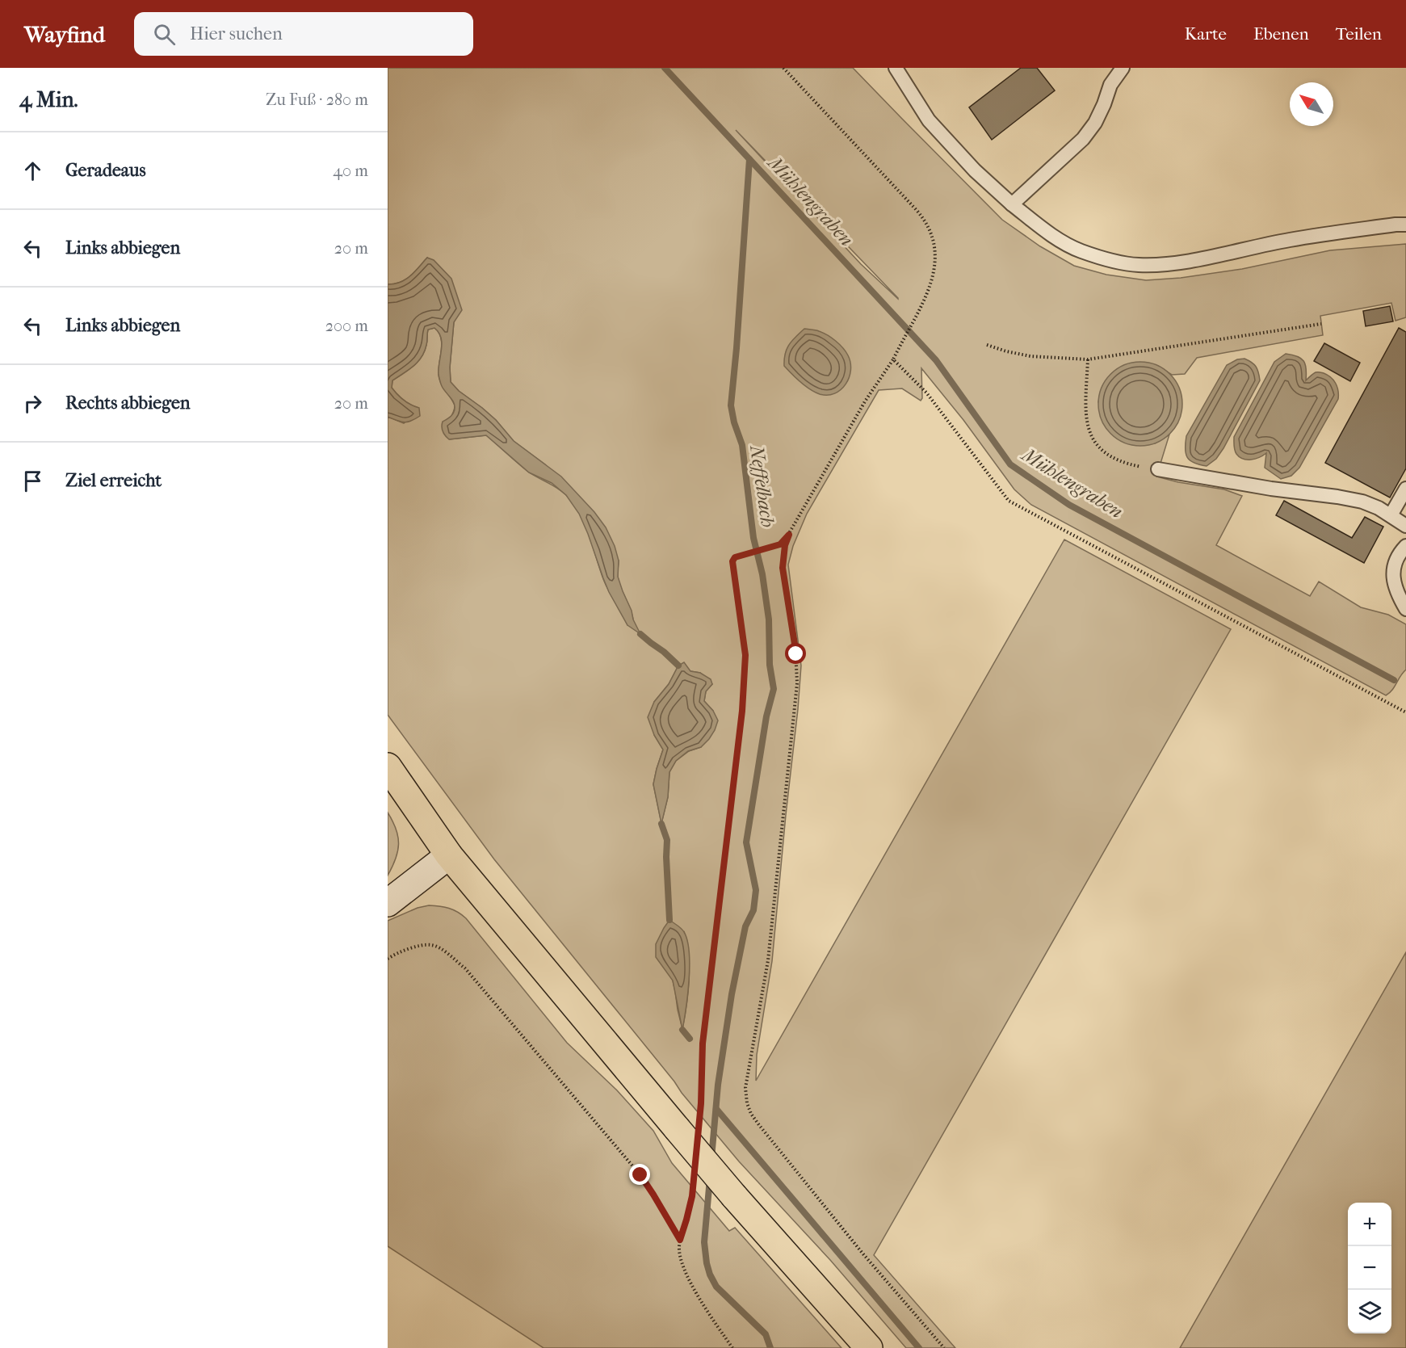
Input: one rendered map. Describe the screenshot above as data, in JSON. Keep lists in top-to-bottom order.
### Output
{
  "water": ["Mühlengraben", "Neffelbach"],
  "north": "top left",
  "page": {
    "header": "Wayfind",
    "search": "Hier suchen",
    "nav": ["Karte", "Ebenen", "Teilen"],
    "heading": ["4 Min.", "Zu Fuß · 280 m"],
    "list": [
      ["Geradeaus", "40 m"],
      ["Links abbiegen", "20 m"],
      ["Links abbiegen", "200 m"],
      ["Rechts abbiegen", "20 m"],
      "Ziel erreicht"
    ],
    "map_buttons": ["+", "−"]
  }
}
